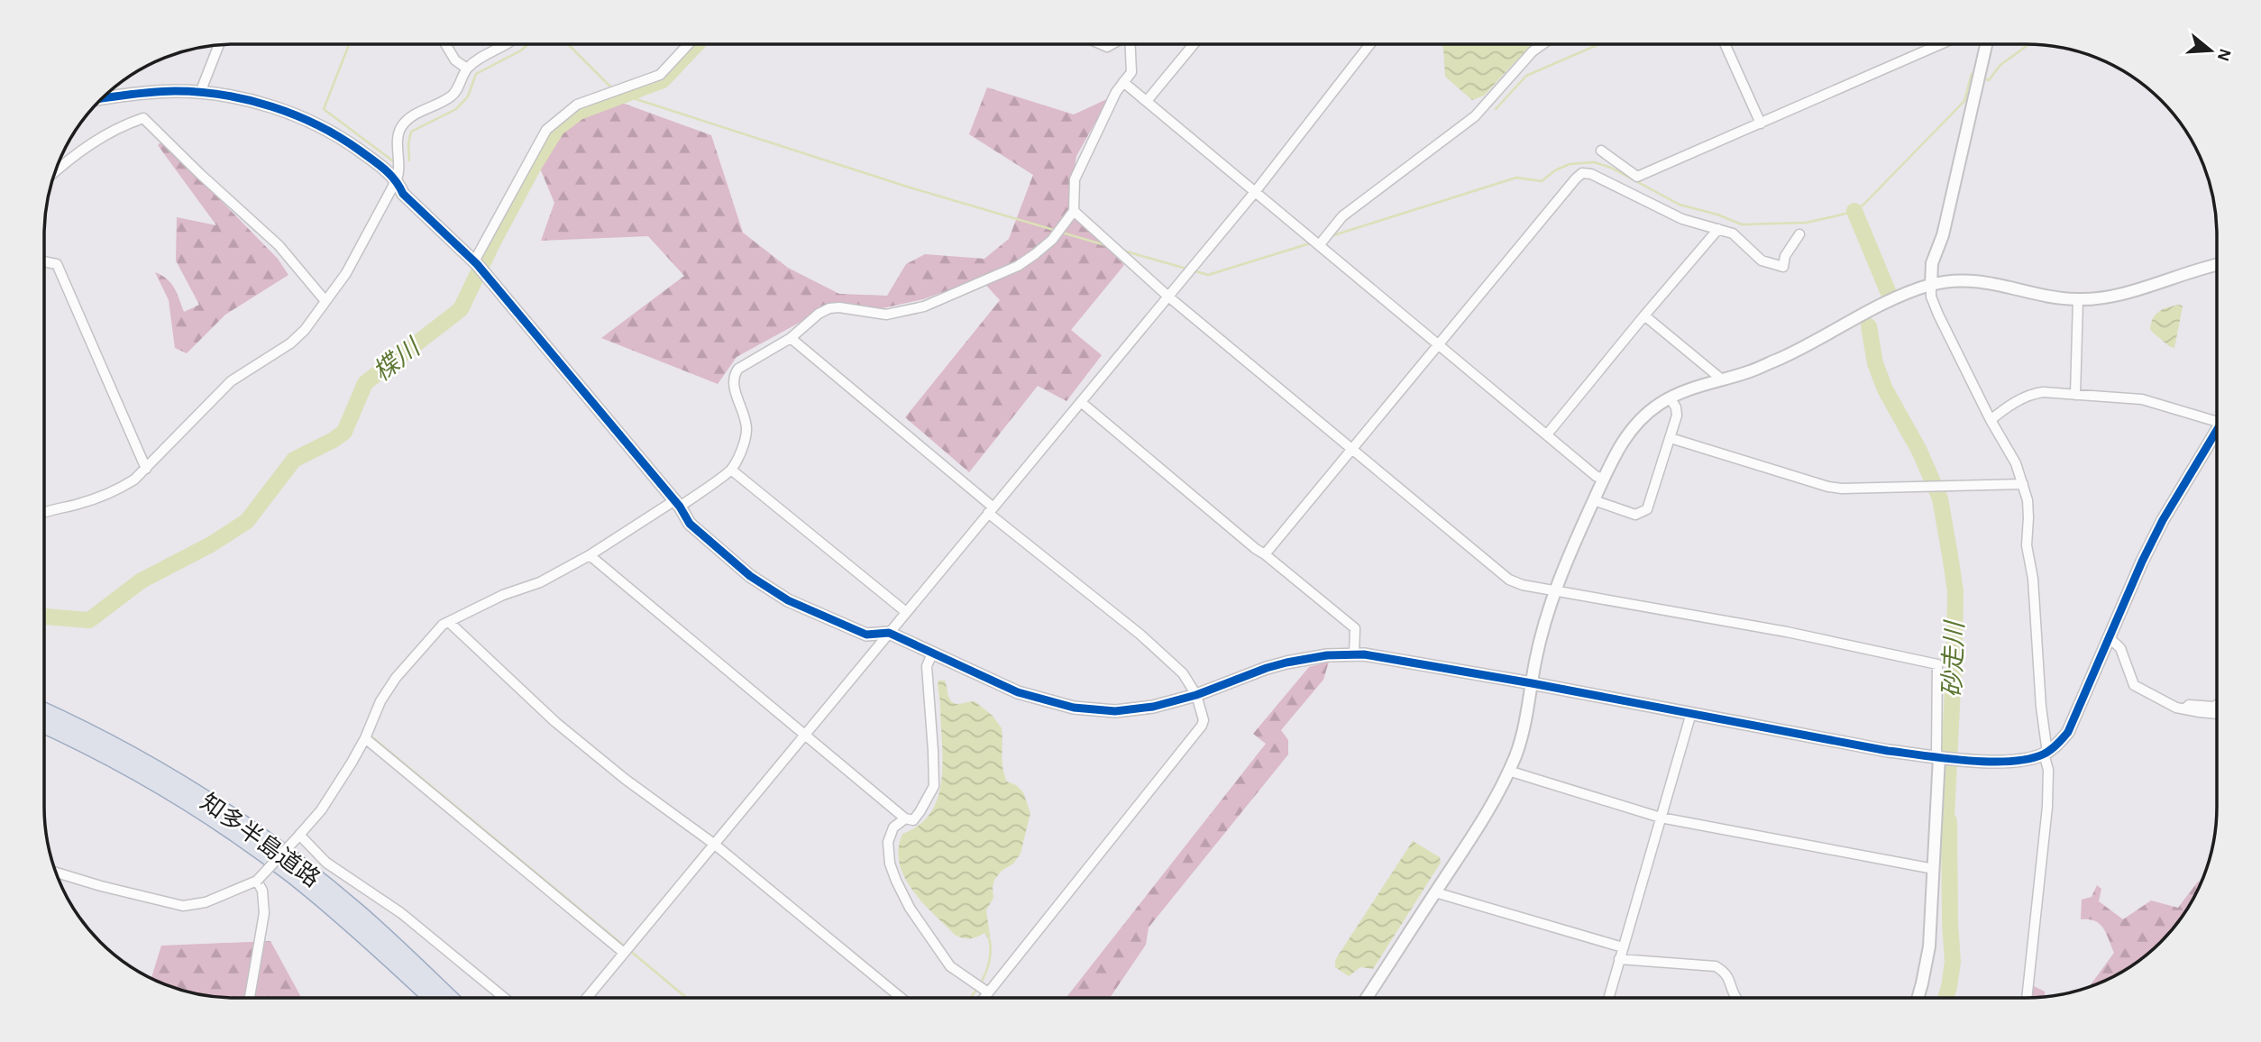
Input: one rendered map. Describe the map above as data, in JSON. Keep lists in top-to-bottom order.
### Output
{
  "streets": {
    "highway": ["知多半島道路"]
  },
  "water": ["楪川", "砂走川"],
  "north": "right"
}
